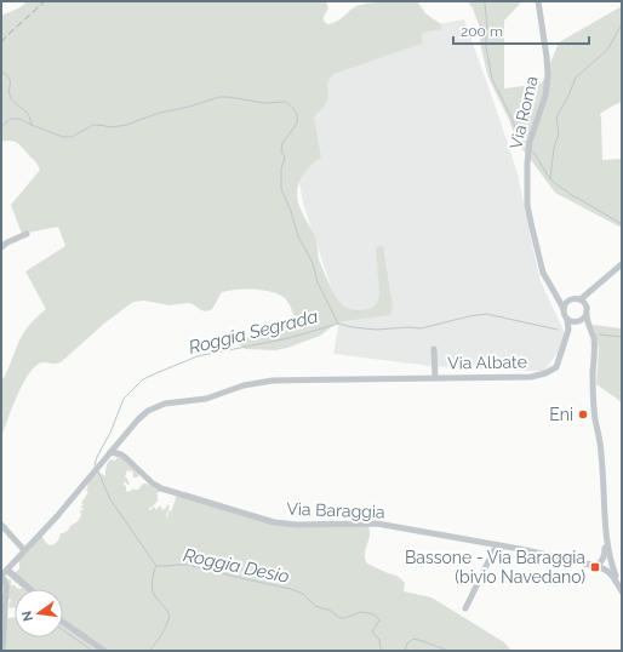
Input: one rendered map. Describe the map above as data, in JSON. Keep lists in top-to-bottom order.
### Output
{
  "streets": {
    "street": ["Via Roma", "Via Albate", "Via Baraggia"]
  },
  "crossings": [
    ["Via Roma", "Via Albate"],
    ["Via Roma", "Via Baraggia"],
    ["Via Albate", "Via Baraggia"]
  ],
  "water": ["Roggia Segrada", "Roggia Desio"],
  "places": {
    "other": ["Eni"],
    "transit": ["Bassone - Via Baraggia (bivio Navedano)"]
  },
  "scale_bar": "200 m",
  "north": "left"
}
